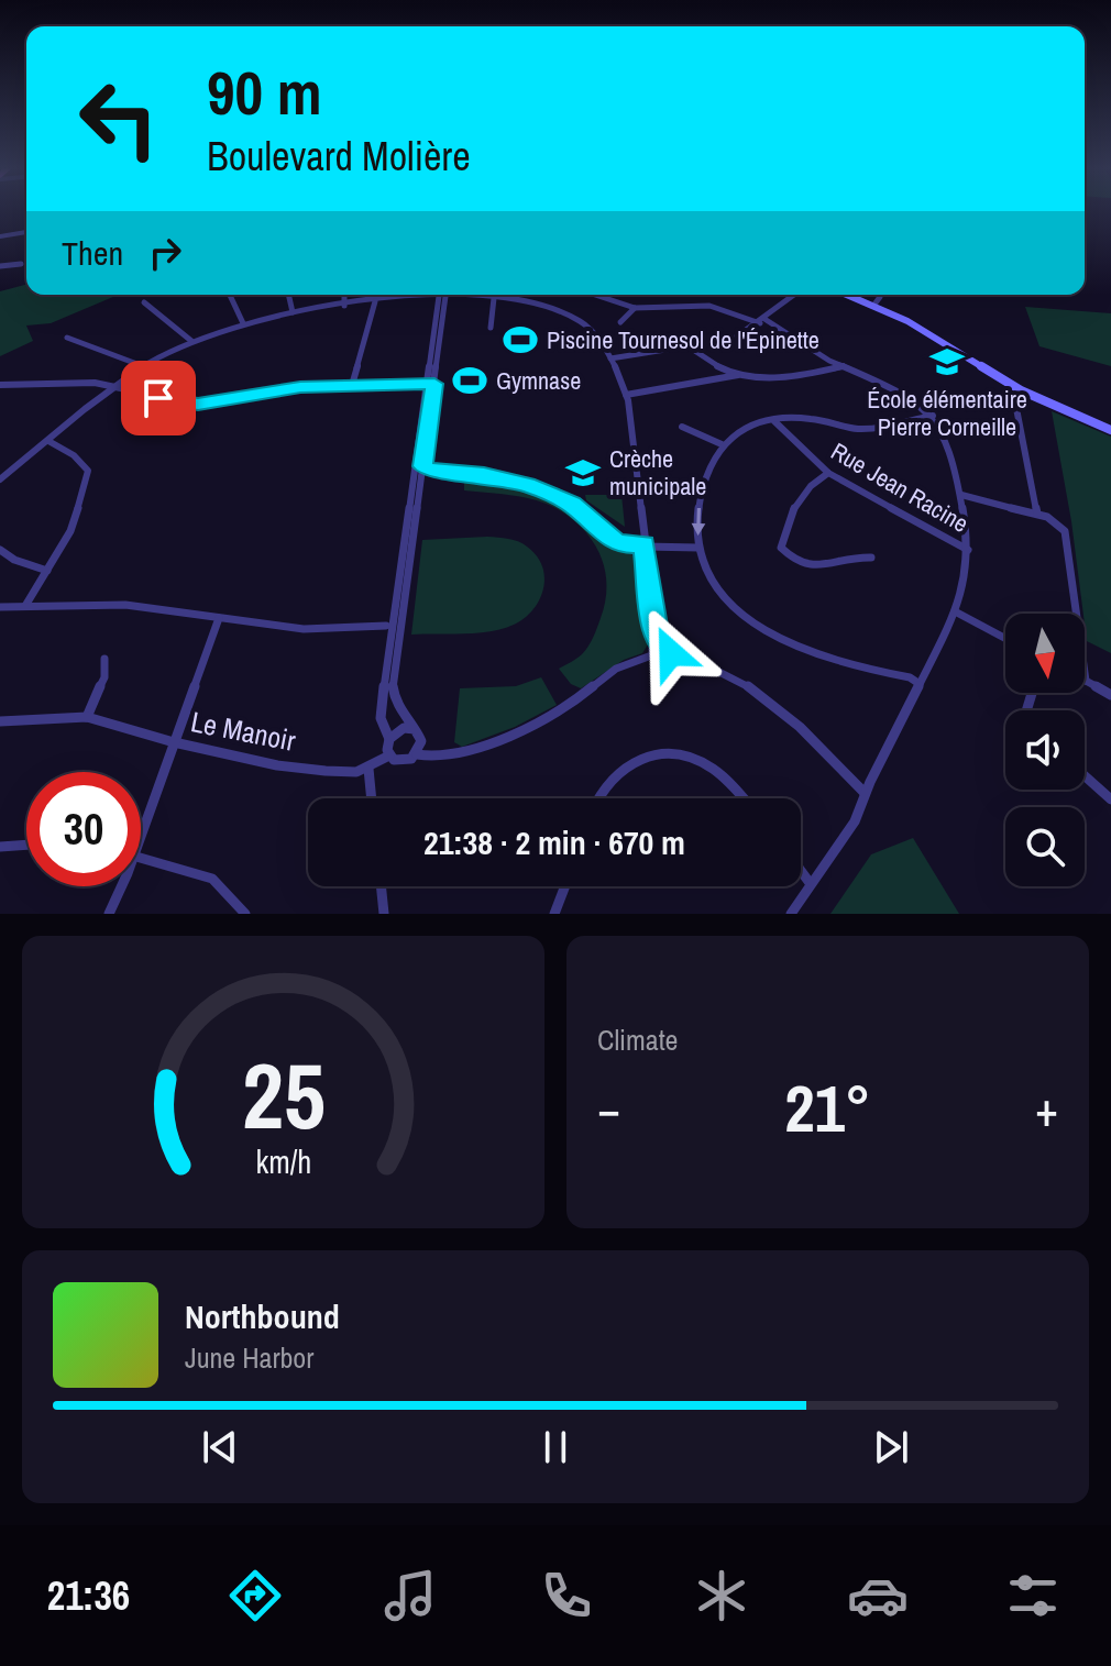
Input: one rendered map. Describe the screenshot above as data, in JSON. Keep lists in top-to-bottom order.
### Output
{
  "streets": {
    "street": ["Rue Jean Racine", "Le Manoir"]
  },
  "places": {
    "sports": ["Piscine Tournesol de l'Épinette", "Gymnase"],
    "school or university": ["École élémentaire Pierre Corneille", "Crèche municipale"]
  },
  "north": "bottom",
  "page": {
    "turn": ["90 m", "Boulevard Molière"],
    "then": "Then",
    "limit": "30",
    "trip": "21:38 · 2 min · 670 m",
    "tile": "Climate",
    "heat": ["−", "21°", "+"],
    "song": ["Northbound", "June Harbor"],
    "tabs": "21:36",
    "gauge": ["25", "km/h"]
  }
}
